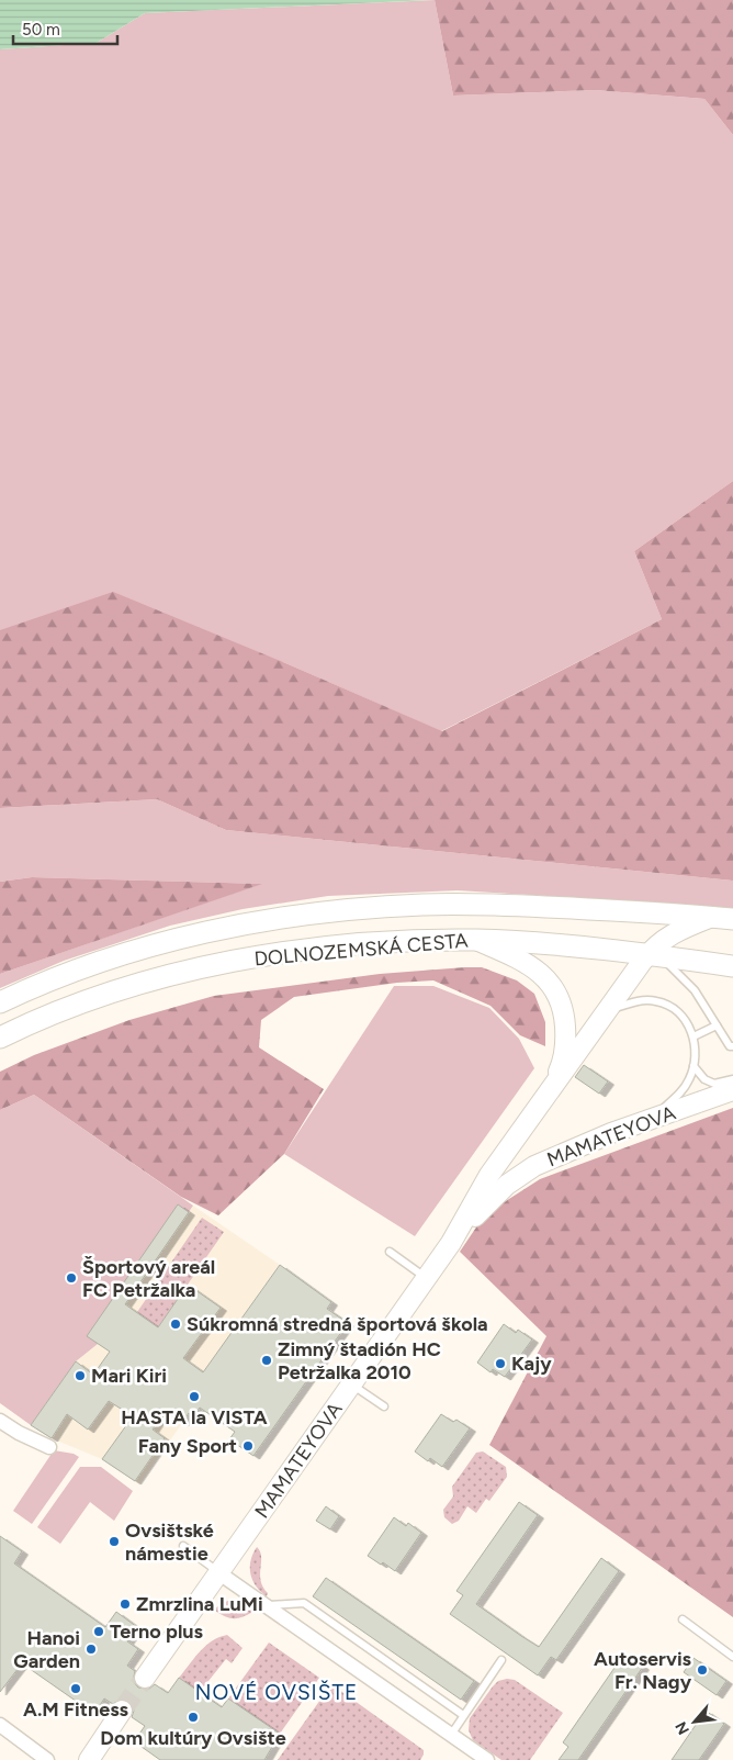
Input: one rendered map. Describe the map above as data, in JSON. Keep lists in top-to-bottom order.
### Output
{
  "streets": {
    "main road": ["DOLNOZEMSKÁ CESTA"],
    "street": ["MAMATEYOVA"]
  },
  "crossings": [
    ["DOLNOZEMSKÁ CESTA", "MAMATEYOVA"]
  ],
  "districts": ["NOVÉ OVSIŠTE"],
  "places": [
    "Športový areál FC Petržalka",
    "Súkromná stredná športová škola",
    "Zimný štadión HC Petržalka 2010",
    "Kajy",
    "Mari Kiri",
    "HASTA la VISTA",
    "Fany Sport",
    "Ovsištské námestie",
    "Zmrzlina LuMi",
    "Terno plus",
    "Hanoi Garden",
    "Autoservis Fr. Nagy",
    "A.M Fitness",
    "Dom kultúry Ovsište"
  ],
  "scale_bar": "50 m",
  "north": "bottom left"
}
